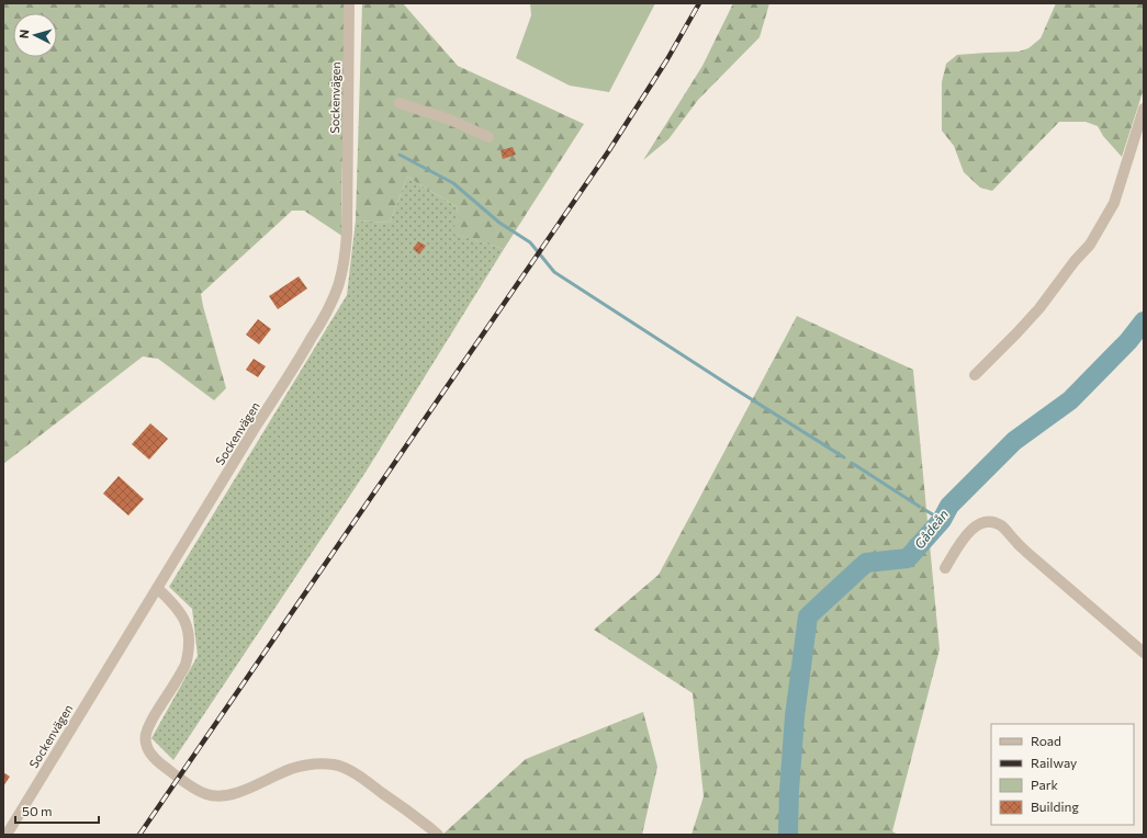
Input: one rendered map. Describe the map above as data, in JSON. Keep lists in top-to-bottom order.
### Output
{
  "streets": {
    "street": ["Sockenvägen"]
  },
  "water": ["Gådeån"],
  "legend": [
    "Road",
    "Railway",
    "Park",
    "Building"
  ],
  "scale_bar": "50 m",
  "north": "left"
}
